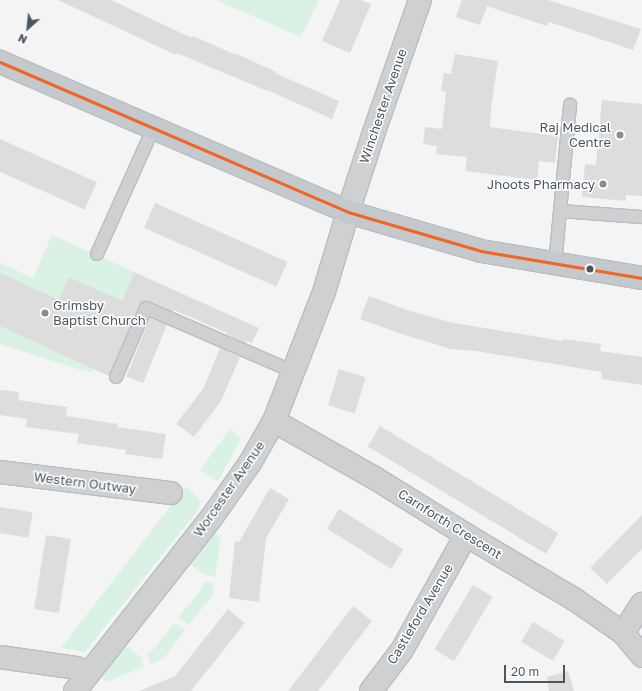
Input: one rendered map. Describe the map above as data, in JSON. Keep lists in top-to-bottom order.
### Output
{
  "streets": {
    "street": [
      "Winchester Avenue",
      "Western Outway",
      "Worcester Avenue",
      "Carnforth Crescent",
      "Castleford Avenue"
    ]
  },
  "crossings": [
    ["Winchester Avenue", "Worcester Avenue"],
    ["Worcester Avenue", "Carnforth Crescent"],
    ["Carnforth Crescent", "Castleford Avenue"]
  ],
  "places": ["Raj Medical Centre", "Jhoots Pharmacy", "Grimsby Baptist Church"],
  "scale_bar": "20 m",
  "north": "bottom left"
}
